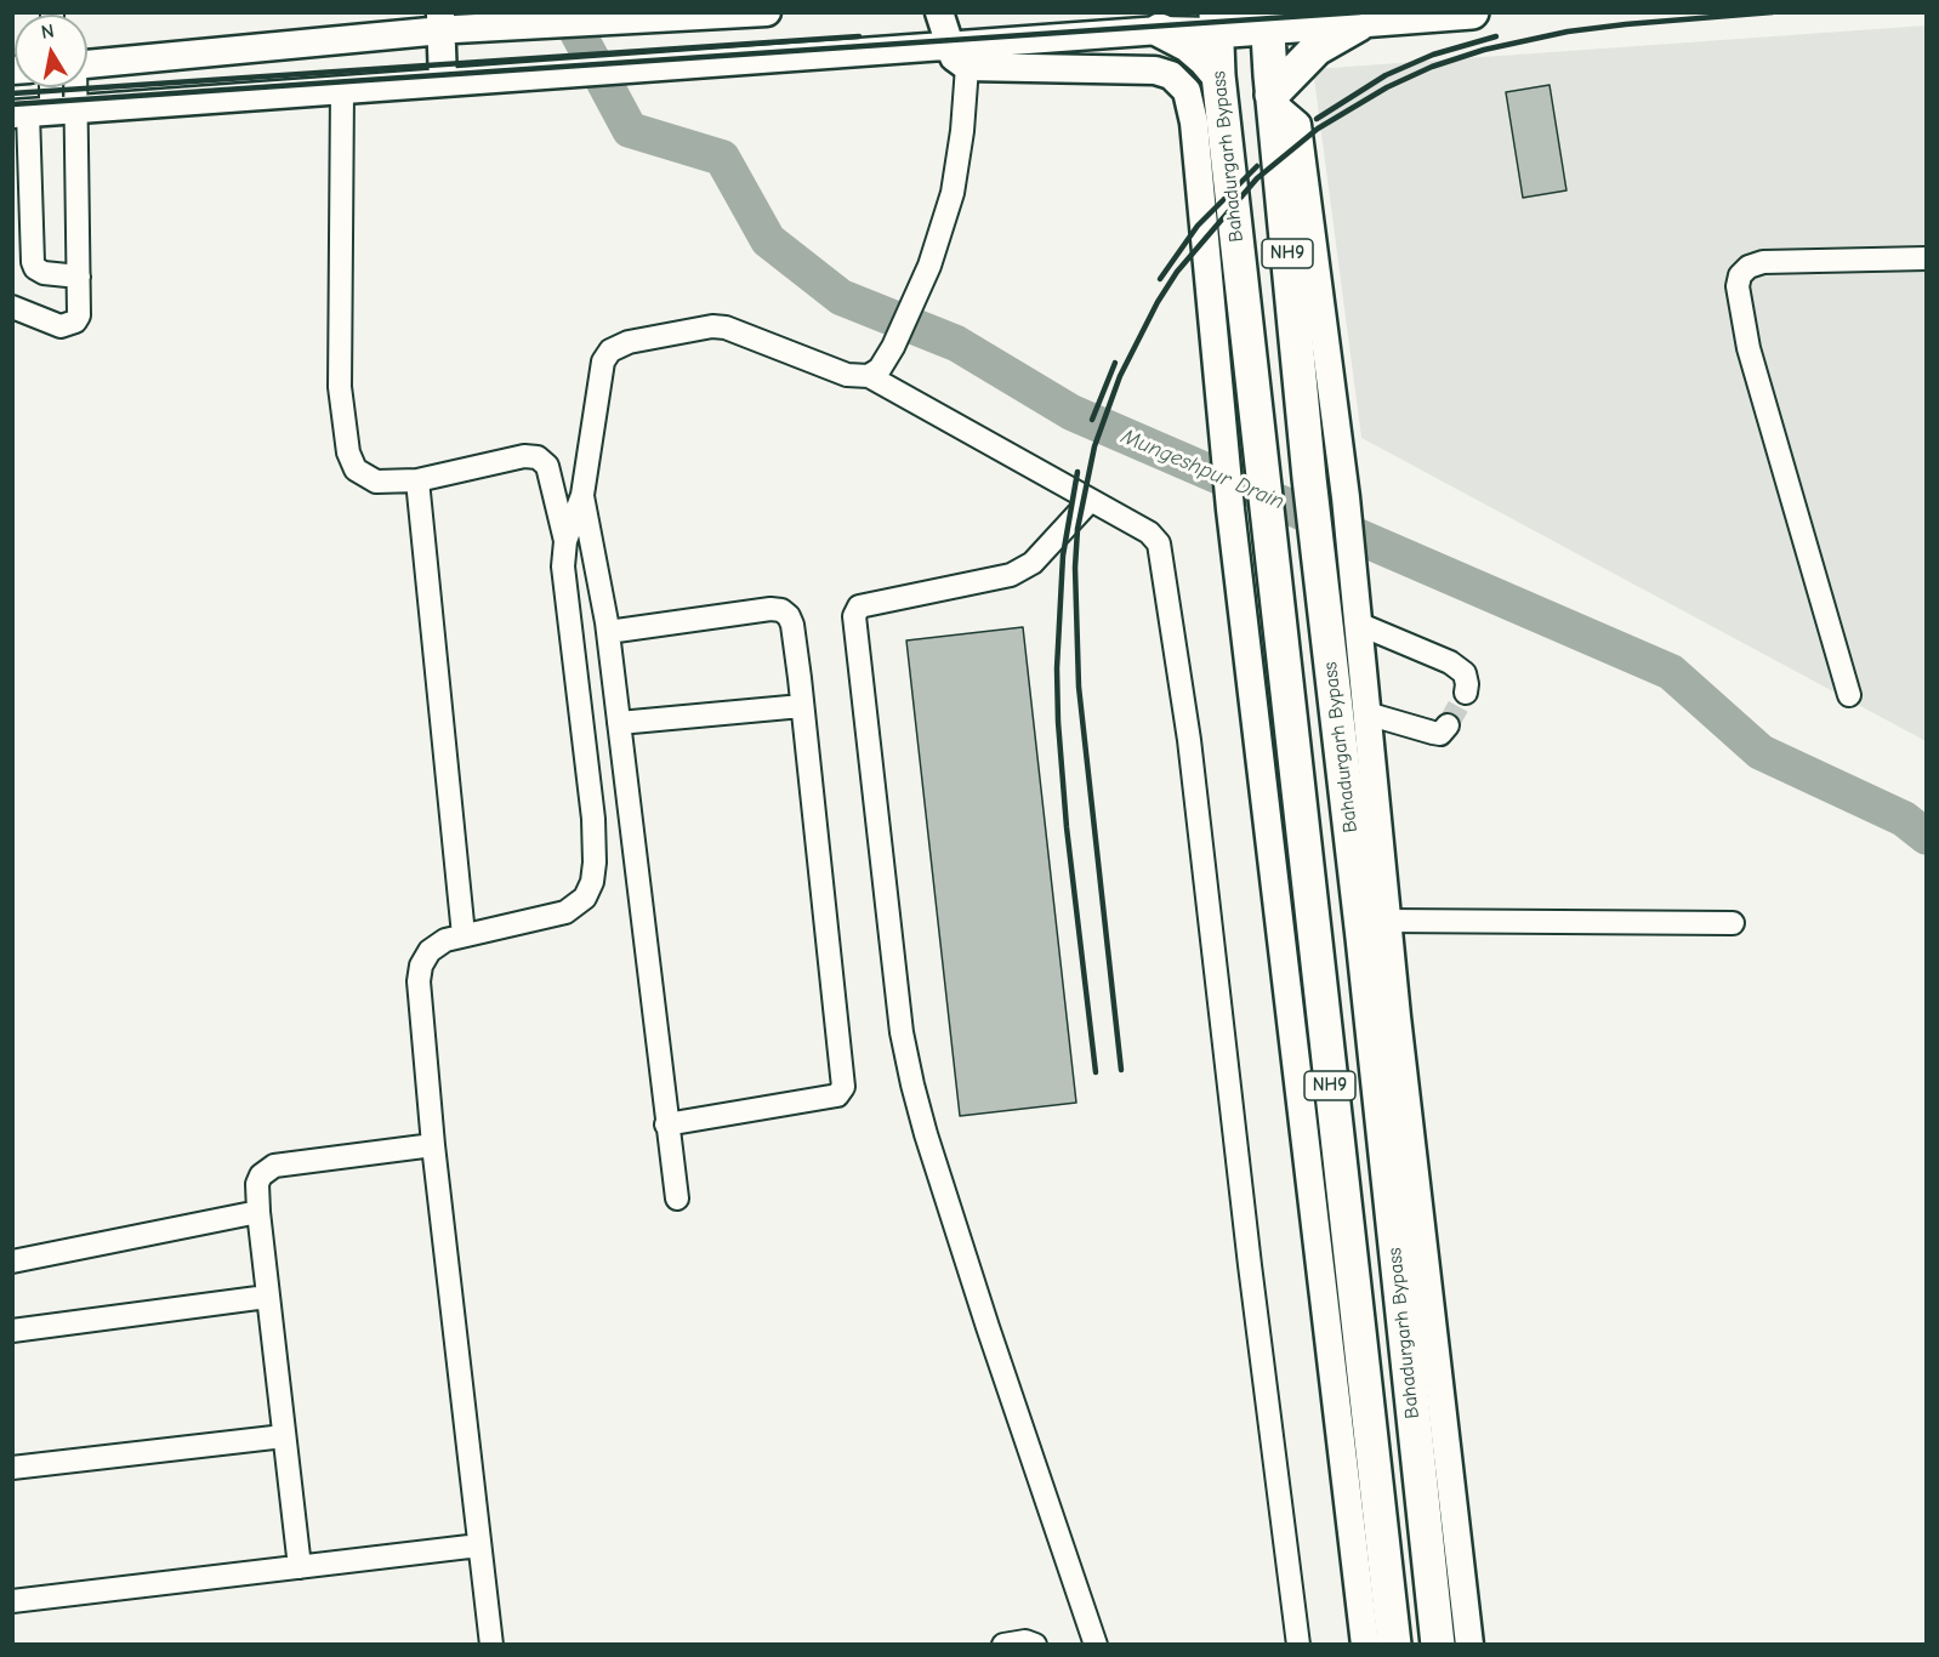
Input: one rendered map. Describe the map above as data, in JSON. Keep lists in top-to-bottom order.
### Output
{
  "streets": {
    "highway": ["Bahadurgarh Bypass", "NH9"]
  },
  "water": ["Mungeshpur Drain"],
  "north": "top"
}
